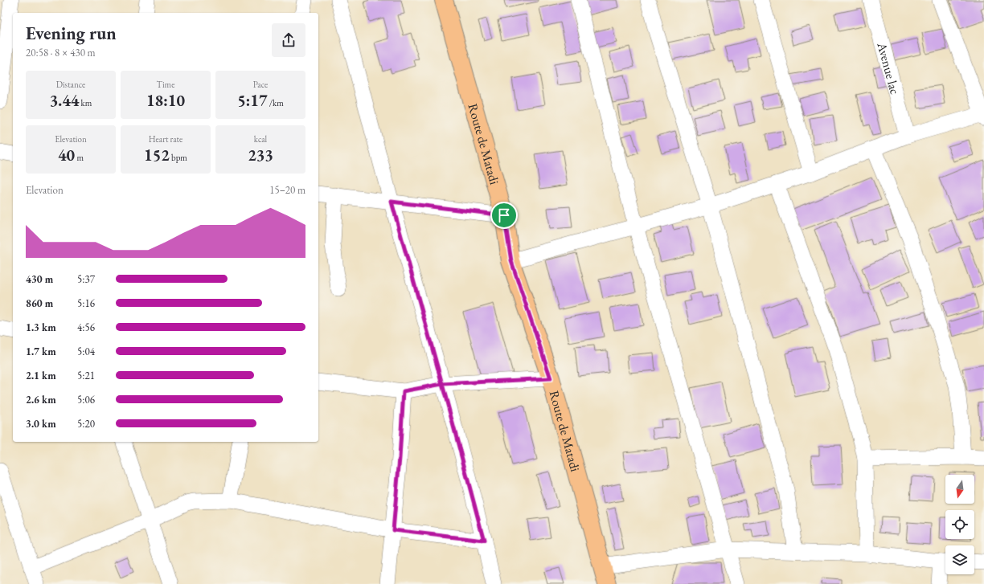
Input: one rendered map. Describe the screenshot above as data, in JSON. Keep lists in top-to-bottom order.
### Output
{
  "streets": {
    "main road": ["Route de Matadi"],
    "street": ["Avenue lac"]
  },
  "north": "bottom",
  "page": {
    "heading": ["Evening run", "20:58 · 8 × 430 m"],
    "stats": [
      ["Distance", "3.44 km"],
      ["Time", "18:10"],
      ["Pace", "5:17 /km"],
      ["Elevation", "40 m"],
      ["Heart rate", "152 bpm"],
      ["kcal", "233"]
    ],
    "chart": ["Elevation", "15–20 m"],
    "list": [
      {
        "name": "430 m",
        "note": "5:37"
      },
      {
        "name": "860 m",
        "note": "5:16"
      },
      {
        "name": "1.3 km",
        "note": "4:56"
      },
      {
        "name": "1.7 km",
        "note": "5:04"
      },
      {
        "name": "2.1 km",
        "note": "5:21"
      },
      {
        "name": "2.6 km",
        "note": "5:06"
      },
      {
        "name": "3.0 km",
        "note": "5:20"
      }
    ]
  }
}
